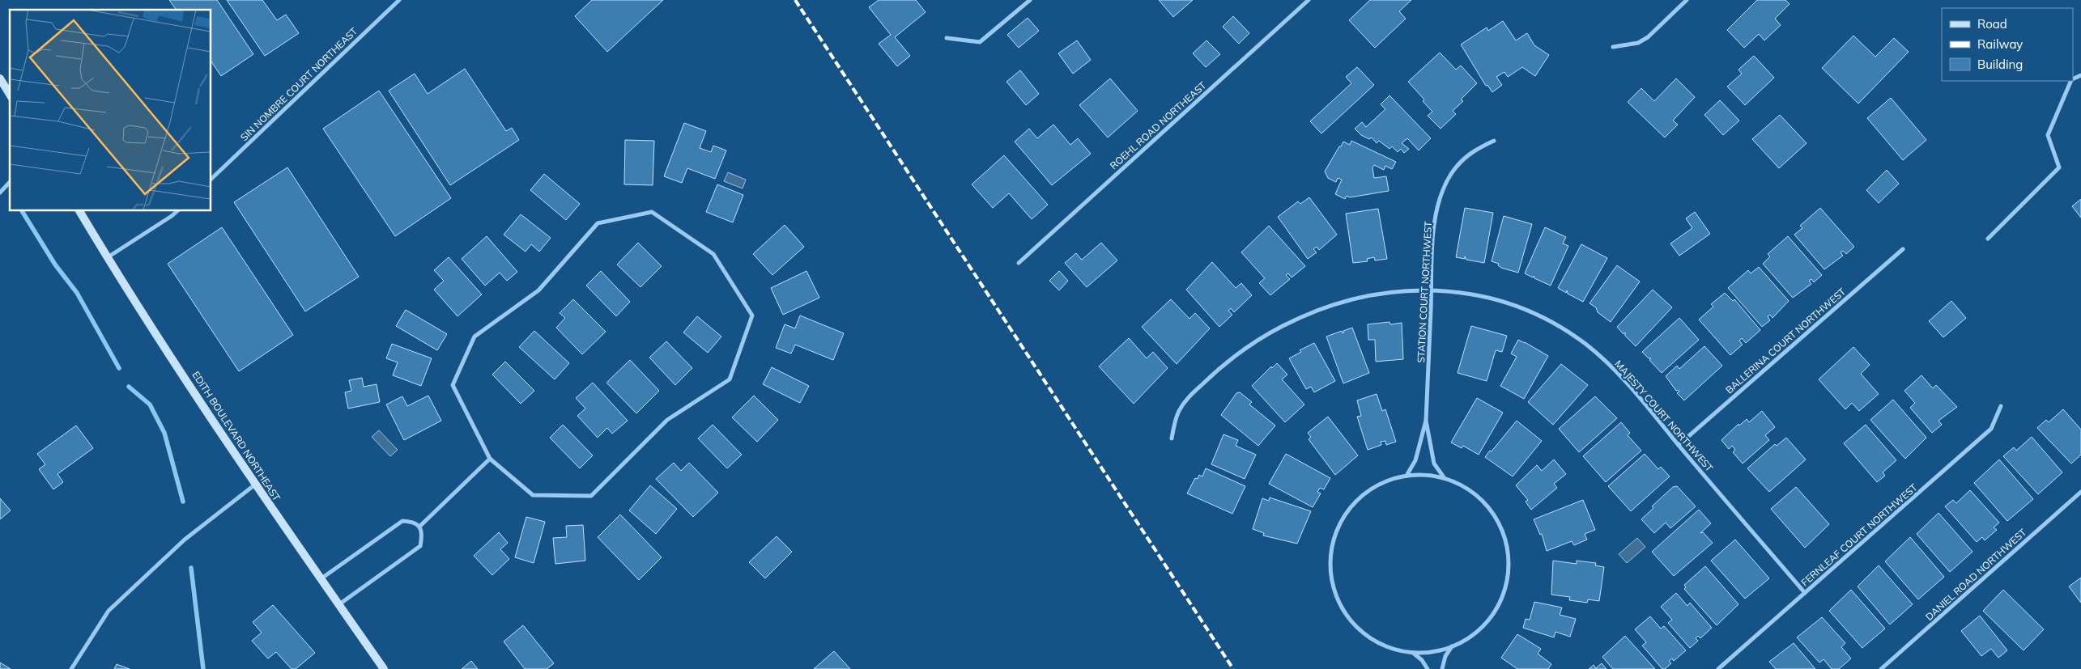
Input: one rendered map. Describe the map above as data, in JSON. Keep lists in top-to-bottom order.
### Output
{
  "streets": {
    "street": [
      "SIN NOMBRE COURT NORTHEAST",
      "ROEHL ROAD NORTHEAST",
      "STATION COURT NORTHWEST",
      "BALLERINA COURT NORTHWEST",
      "MAJESTY COURT NORTHWEST",
      "EDITH BOULEVARD NORTHEAST",
      "FERNLEAF COURT NORTHWEST",
      "DANIEL ROAD NORTHWEST"
    ]
  },
  "crossings": [
    ["STATION COURT NORTHWEST", "MAJESTY COURT NORTHWEST"],
    ["BALLERINA COURT NORTHWEST", "MAJESTY COURT NORTHWEST"],
    ["MAJESTY COURT NORTHWEST", "FERNLEAF COURT NORTHWEST"]
  ],
  "legend": ["Road", "Railway", "Building"]
}
